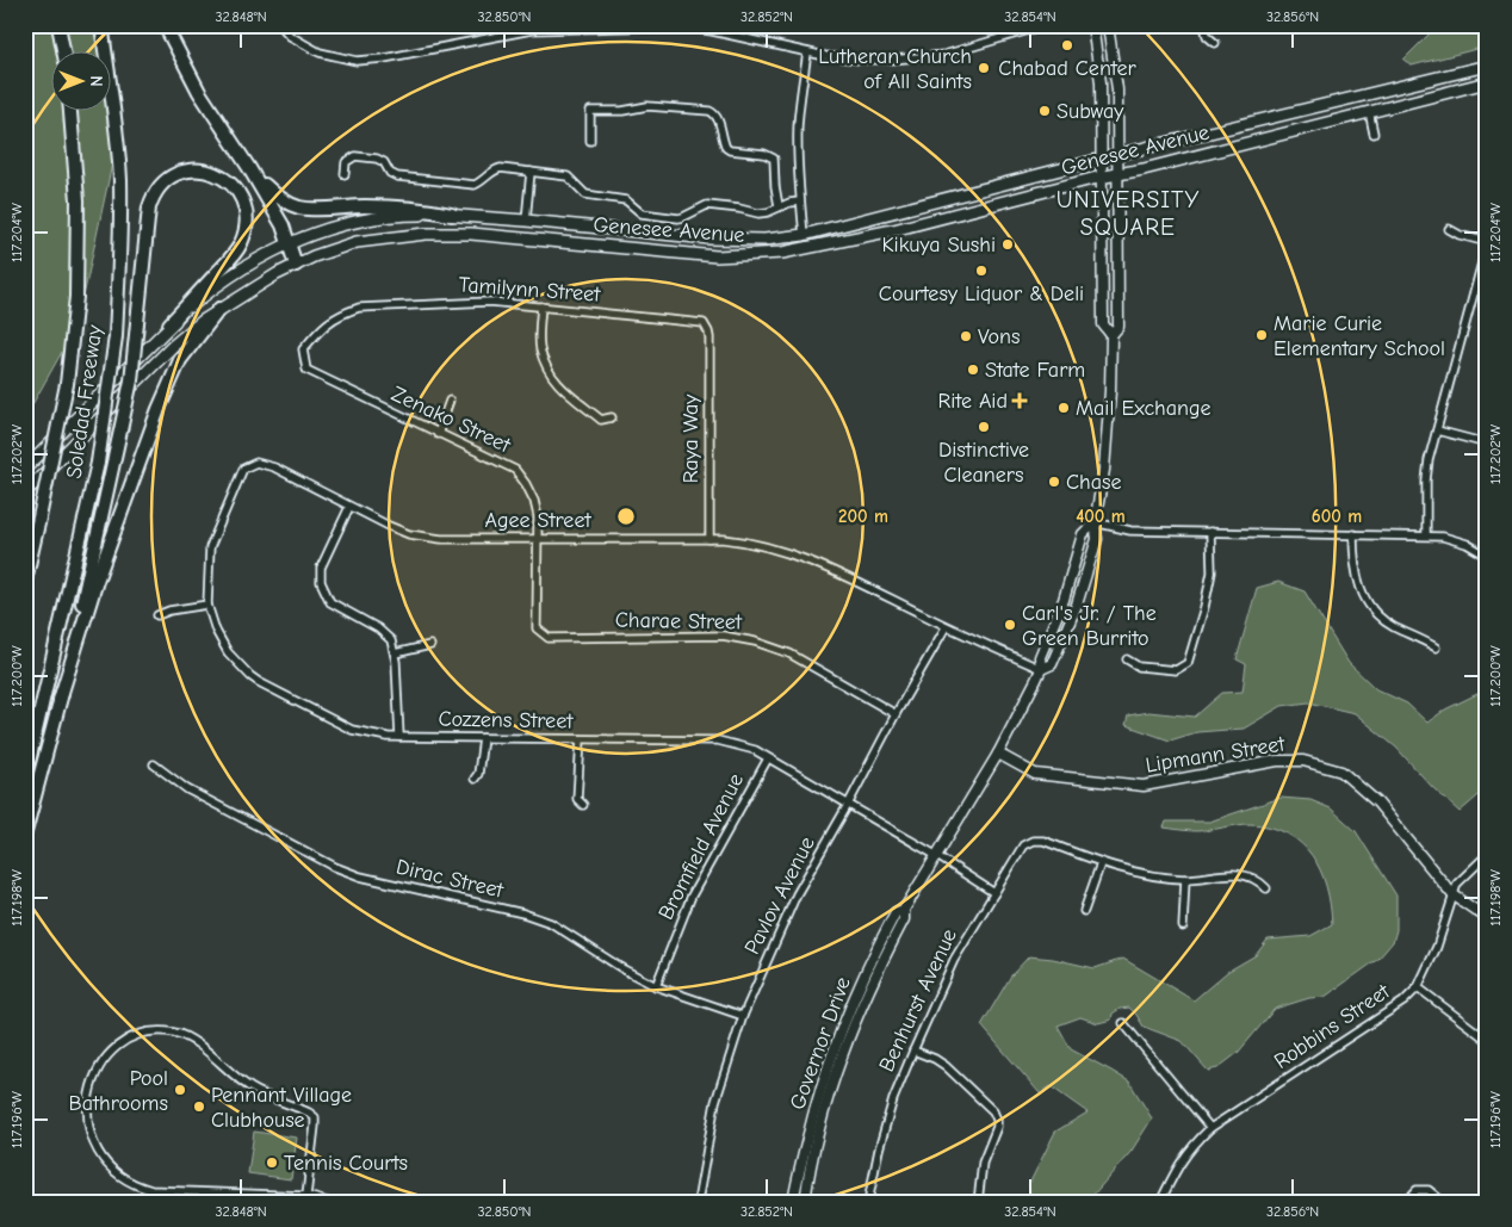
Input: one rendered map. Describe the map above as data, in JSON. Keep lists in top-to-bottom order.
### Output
{
  "streets": {
    "highway": ["Soledad Freeway"],
    "main road": ["Genesee Avenue", "Lipmann Street", "Governor Drive"],
    "street": [
      "Tamilynn Street",
      "Zenako Street",
      "Raya Way",
      "Agee Street",
      "Charae Street",
      "Cozzens Street",
      "Bromfield Avenue",
      "Dirac Street",
      "Pavlov Avenue",
      "Benhurst Avenue",
      "Robbins Street"
    ]
  },
  "crossings": [
    ["Genesee Avenue", "Governor Drive"],
    ["Tamilynn Street", "Zenako Street"],
    ["Tamilynn Street", "Raya Way"],
    ["Zenako Street", "Agee Street"],
    ["Zenako Street", "Charae Street"],
    ["Raya Way", "Agee Street"],
    ["Agee Street", "Charae Street"],
    ["Agee Street", "Cozzens Street"],
    ["Agee Street", "Pavlov Avenue"],
    ["Agee Street", "Governor Drive"],
    ["Charae Street", "Pavlov Avenue"],
    ["Cozzens Street", "Bromfield Avenue"],
    ["Cozzens Street", "Pavlov Avenue"],
    ["Cozzens Street", "Benhurst Avenue"],
    ["Cozzens Street", "Governor Drive"],
    ["Lipmann Street", "Robbins Street"],
    ["Lipmann Street", "Governor Drive"],
    ["Bromfield Avenue", "Dirac Street"],
    ["Dirac Street", "Pavlov Avenue"]
  ],
  "districts": ["UNIVERSITY SQUARE"],
  "places": {
    "other": [
      "Chabad Center",
      "Lutheran Church of All Saints",
      "Subway",
      "Kikuya Sushi",
      "Courtesy Liquor & Deli",
      "Marie Curie Elementary School",
      "Vons",
      "State Farm",
      "Mail Exchange",
      "Distinctive Cleaners",
      "Chase",
      "Carl's Jr. / The Green Burrito",
      "Pool Bathrooms",
      "Pennant Village Clubhouse",
      "Tennis Courts"
    ],
    "health": ["Rite Aid"]
  },
  "north": "right",
  "coordinates": [
    "32.848°N",
    "32.850°N",
    "32.852°N",
    "32.854°N",
    "32.856°N",
    "117.204°W",
    "117.202°W",
    "117.200°W",
    "117.198°W",
    "117.196°W"
  ],
  "rings": ["200 m", "400 m", "600 m"]
}
